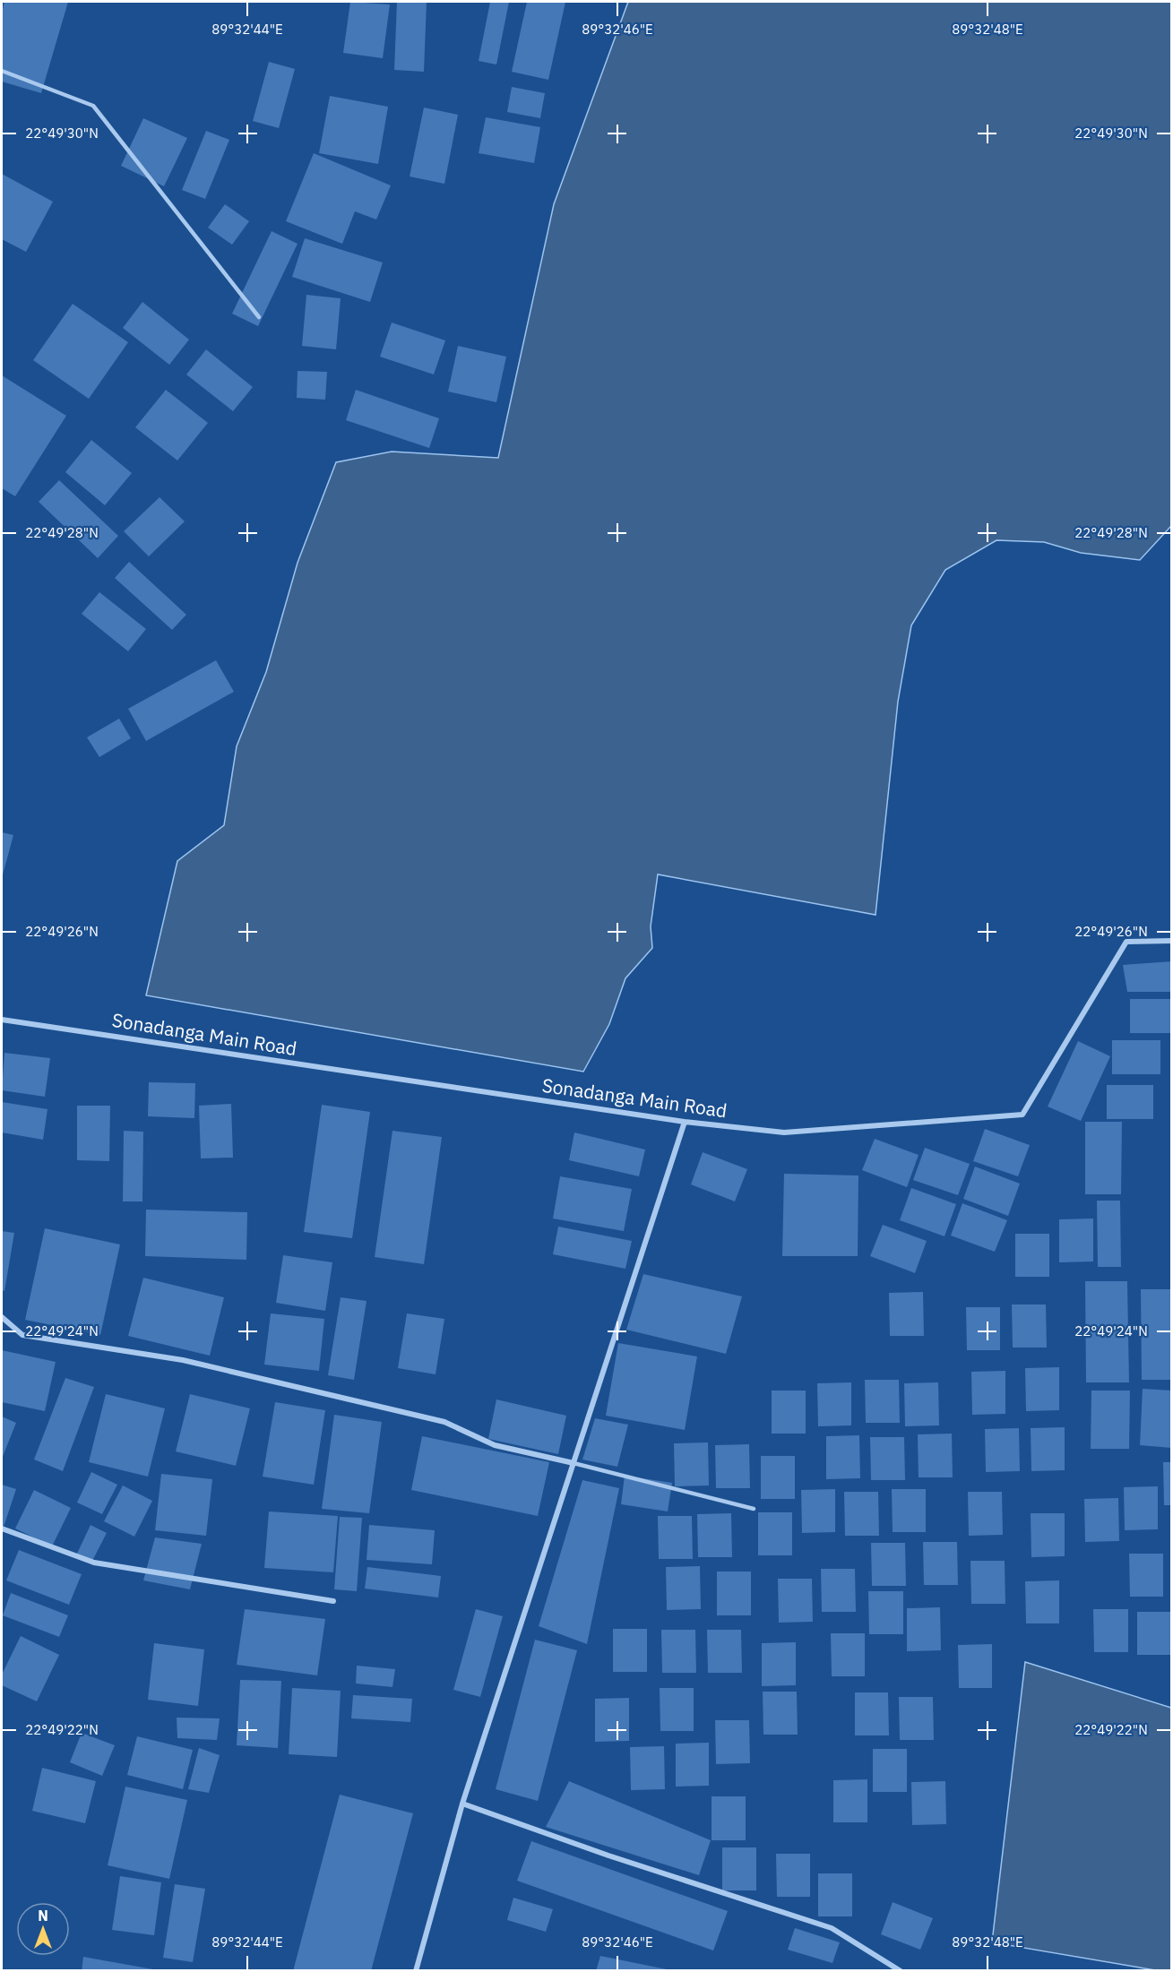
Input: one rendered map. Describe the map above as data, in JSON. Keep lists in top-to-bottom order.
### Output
{
  "streets": {
    "street": ["Sonadanga Main Road"]
  },
  "north": "top",
  "coordinates": [
    "89°32'44\"E",
    "89°32'46\"E",
    "89°32'48\"E",
    "22°49'30\"N",
    "22°49'28\"N",
    "22°49'26\"N",
    "22°49'24\"N",
    "22°49'22\"N"
  ]
}
